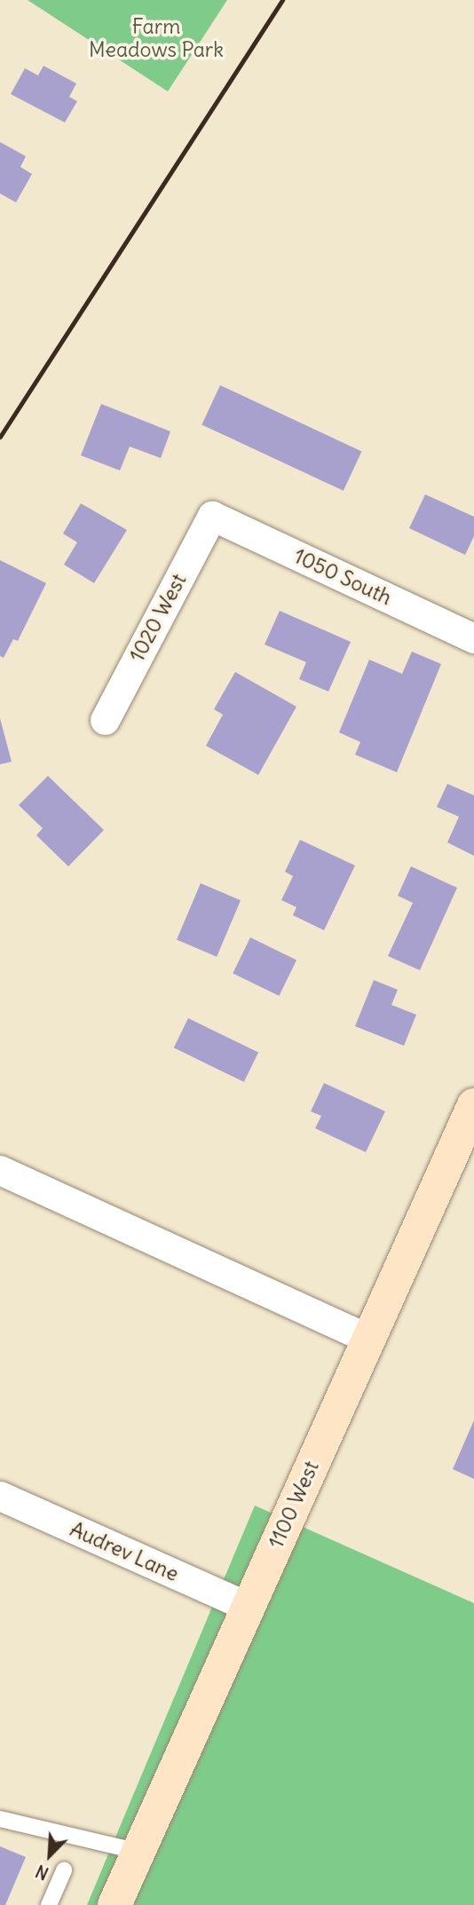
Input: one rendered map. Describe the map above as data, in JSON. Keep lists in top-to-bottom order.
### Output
{
  "streets": {
    "street": [
      "1050 South",
      "1020 West",
      "1100 West",
      "Audrev Lane"
    ]
  },
  "crossings": [
    ["1050 South", "1020 West"],
    ["1100 West", "Audrev Lane"]
  ],
  "parks": ["Farm Meadows Park"],
  "north": "bottom left"
}
